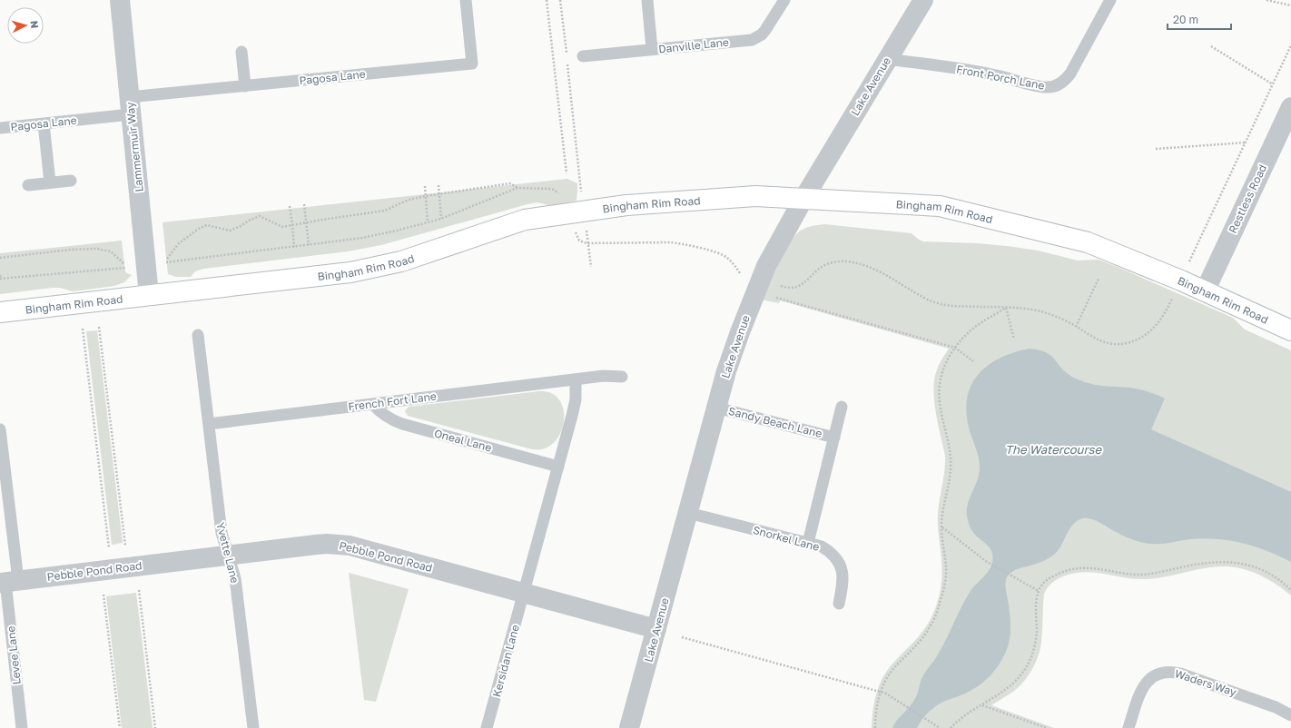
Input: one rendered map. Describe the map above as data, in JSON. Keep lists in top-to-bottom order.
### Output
{
  "streets": {
    "street": [
      "Lake Avenue",
      "Lammermuir Way",
      "Restless Road",
      "Bingham Rim Road",
      "Pebble Pond Road"
    ],
    "lane": [
      "Danville Lane",
      "Pagosa Lane",
      "Front Porch Lane",
      "French Fort Lane",
      "Sandy Beach Lane",
      "Oneal Lane",
      "Snorkel Lane",
      "Yvette Lane",
      "Levee Lane",
      "Kersidan Lane",
      "Waders Way"
    ]
  },
  "crossings": [
    ["Pagosa Lane", "Lammermuir Way"],
    ["Front Porch Lane", "Lake Avenue"],
    ["Lake Avenue", "Bingham Rim Road"],
    ["Lake Avenue", "Sandy Beach Lane"],
    ["Lake Avenue", "Snorkel Lane"],
    ["Lake Avenue", "Pebble Pond Road"],
    ["Lammermuir Way", "Bingham Rim Road"],
    ["Restless Road", "Bingham Rim Road"],
    ["French Fort Lane", "Oneal Lane"],
    ["French Fort Lane", "Yvette Lane"],
    ["Sandy Beach Lane", "Snorkel Lane"],
    ["Yvette Lane", "Pebble Pond Road"],
    ["Pebble Pond Road", "Levee Lane"],
    ["Pebble Pond Road", "Kersidan Lane"]
  ],
  "water": ["The Watercourse"],
  "scale_bar": "20 m",
  "north": "right"
}
